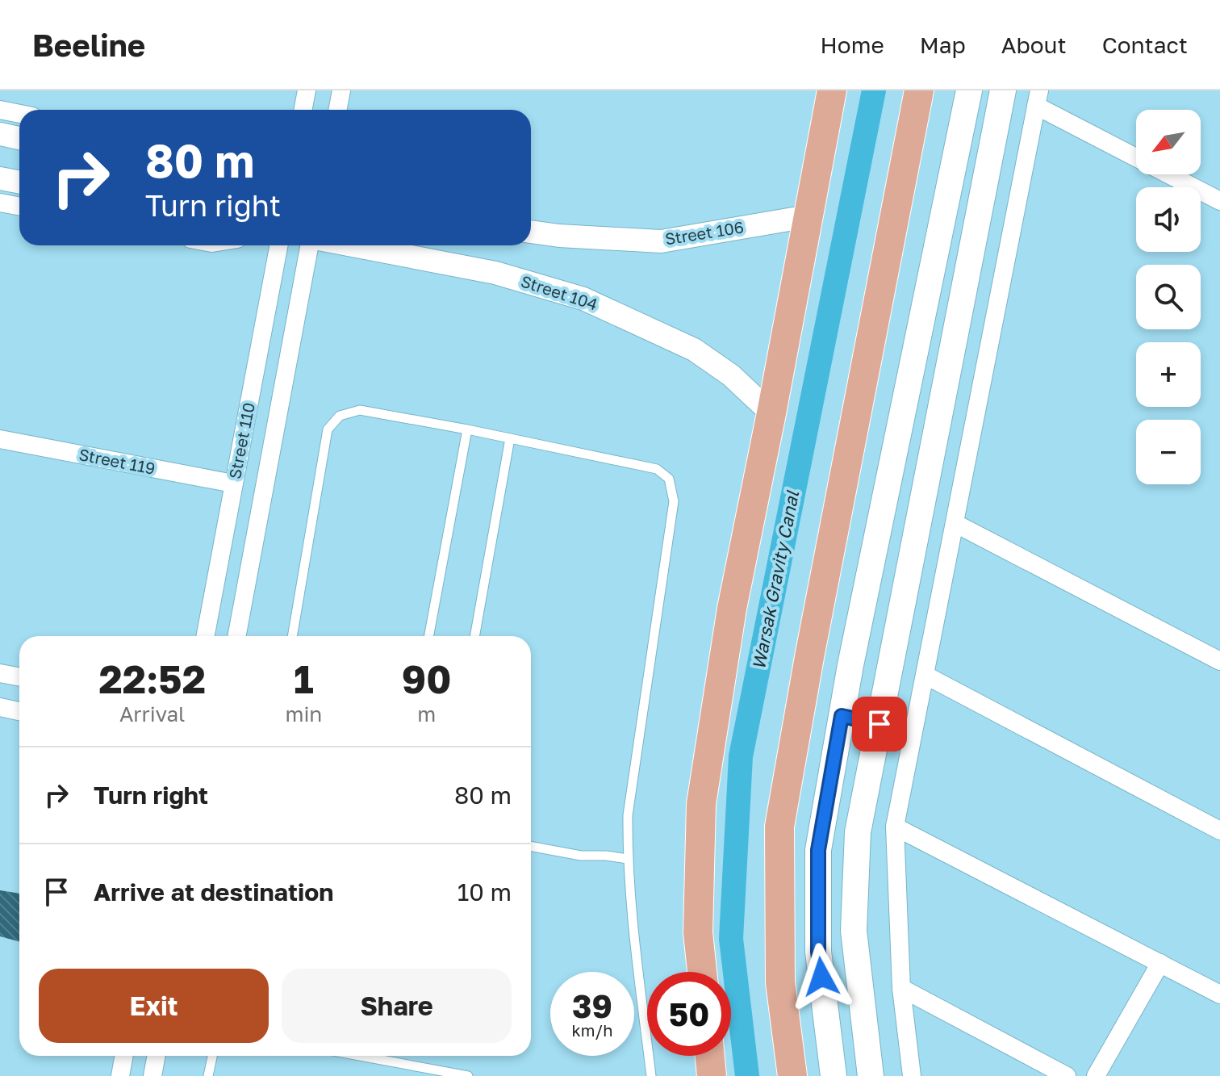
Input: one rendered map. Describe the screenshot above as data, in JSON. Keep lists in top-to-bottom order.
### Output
{
  "streets": {
    "street": [
      "Street 106",
      "Street 104",
      "Street 110",
      "Street 119"
    ]
  },
  "crossings": [
    ["Street 110", "Street 119"]
  ],
  "water": ["Warsak Gravity Canal"],
  "north": "bottom left",
  "page": {
    "header": "Beeline",
    "nav": [
      "Home",
      "Map",
      "About",
      "Contact"
    ],
    "map_buttons": ["+", "−"],
    "turn": ["80 m", "Turn right"],
    "eta": [
      "22:52",
      "Arrival",
      "1",
      "min",
      "90",
      "m"
    ],
    "list": [
      {
        "name": "Turn right",
        "value": "80 m"
      },
      {
        "name": "Arrive at destination",
        "value": "10 m"
      }
    ],
    "buttons": ["Exit", "Share"],
    "speed": "39 km/h",
    "limit": "50"
  }
}
